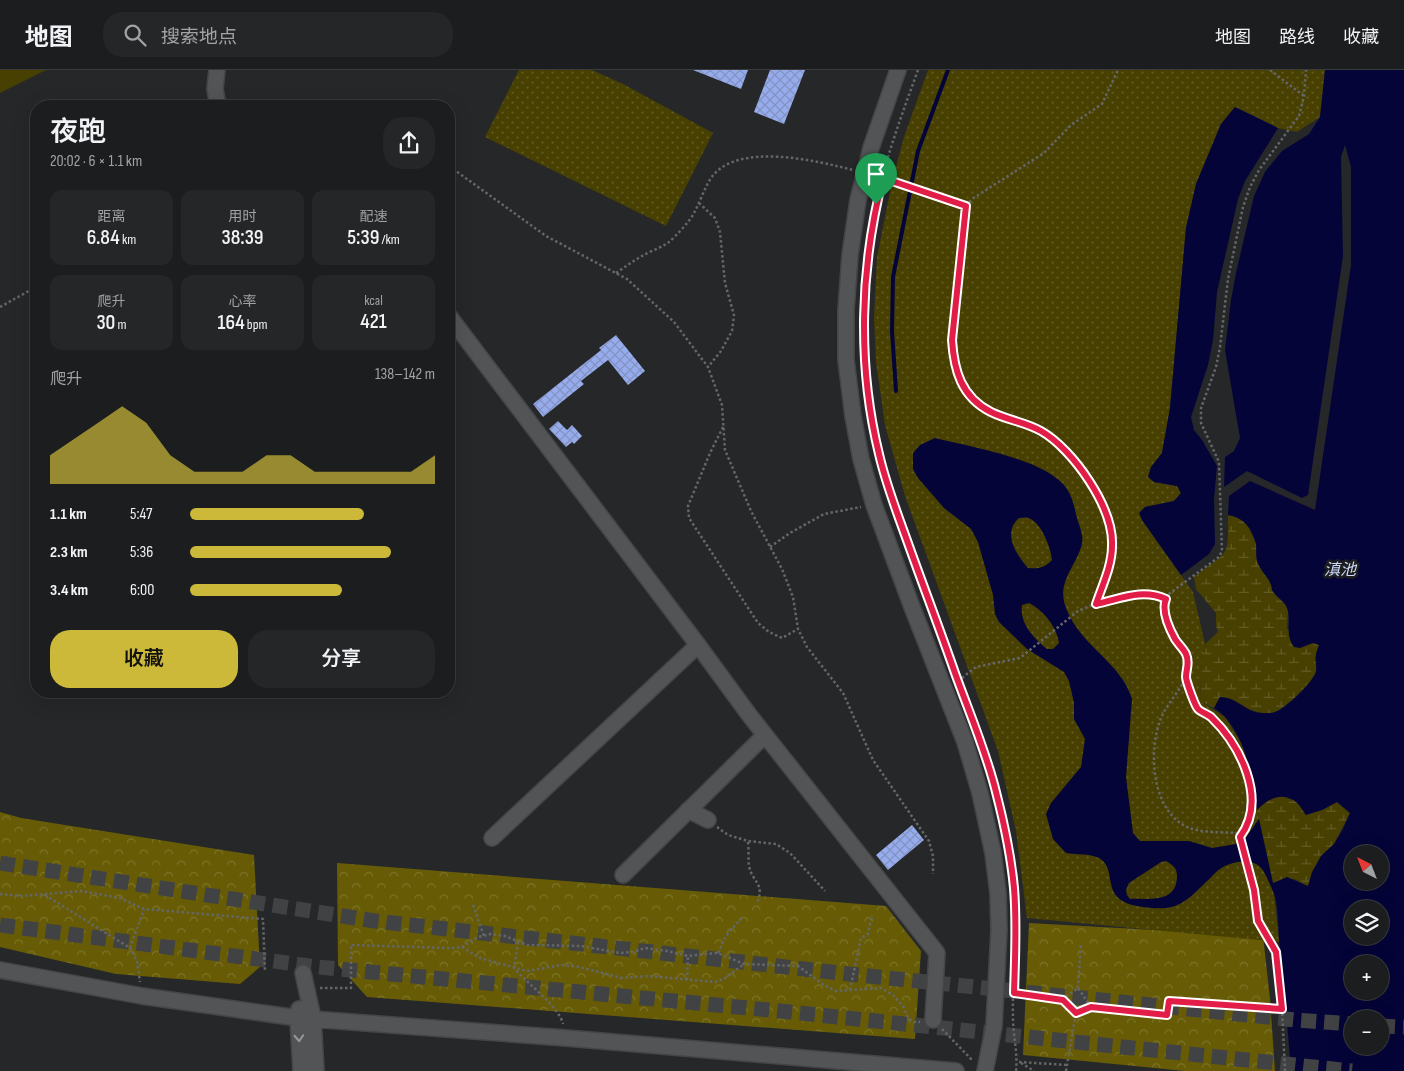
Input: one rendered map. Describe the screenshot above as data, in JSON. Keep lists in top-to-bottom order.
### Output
{
  "water": ["滇池"],
  "north": "top left",
  "page": {
    "header": "地图",
    "search": "搜索地点",
    "nav": ["地图", "路线", "收藏"],
    "heading": ["夜跑", "20:02 · 6 × 1.1 km"],
    "stats": [
      ["距离", "6.84 km"],
      ["用时", "38:39"],
      ["配速", "5:39 /km"],
      ["爬升", "30 m"],
      ["心率", "164 bpm"],
      ["kcal", "421"]
    ],
    "chart": ["爬升", "138–142 m"],
    "list": [
      {
        "name": "1.1 km",
        "note": "5:47"
      },
      {
        "name": "2.3 km",
        "note": "5:36"
      },
      {
        "name": "3.4 km",
        "note": "6:00"
      }
    ],
    "buttons": ["收藏", "分享"],
    "map_buttons": ["+", "−"]
  }
}
